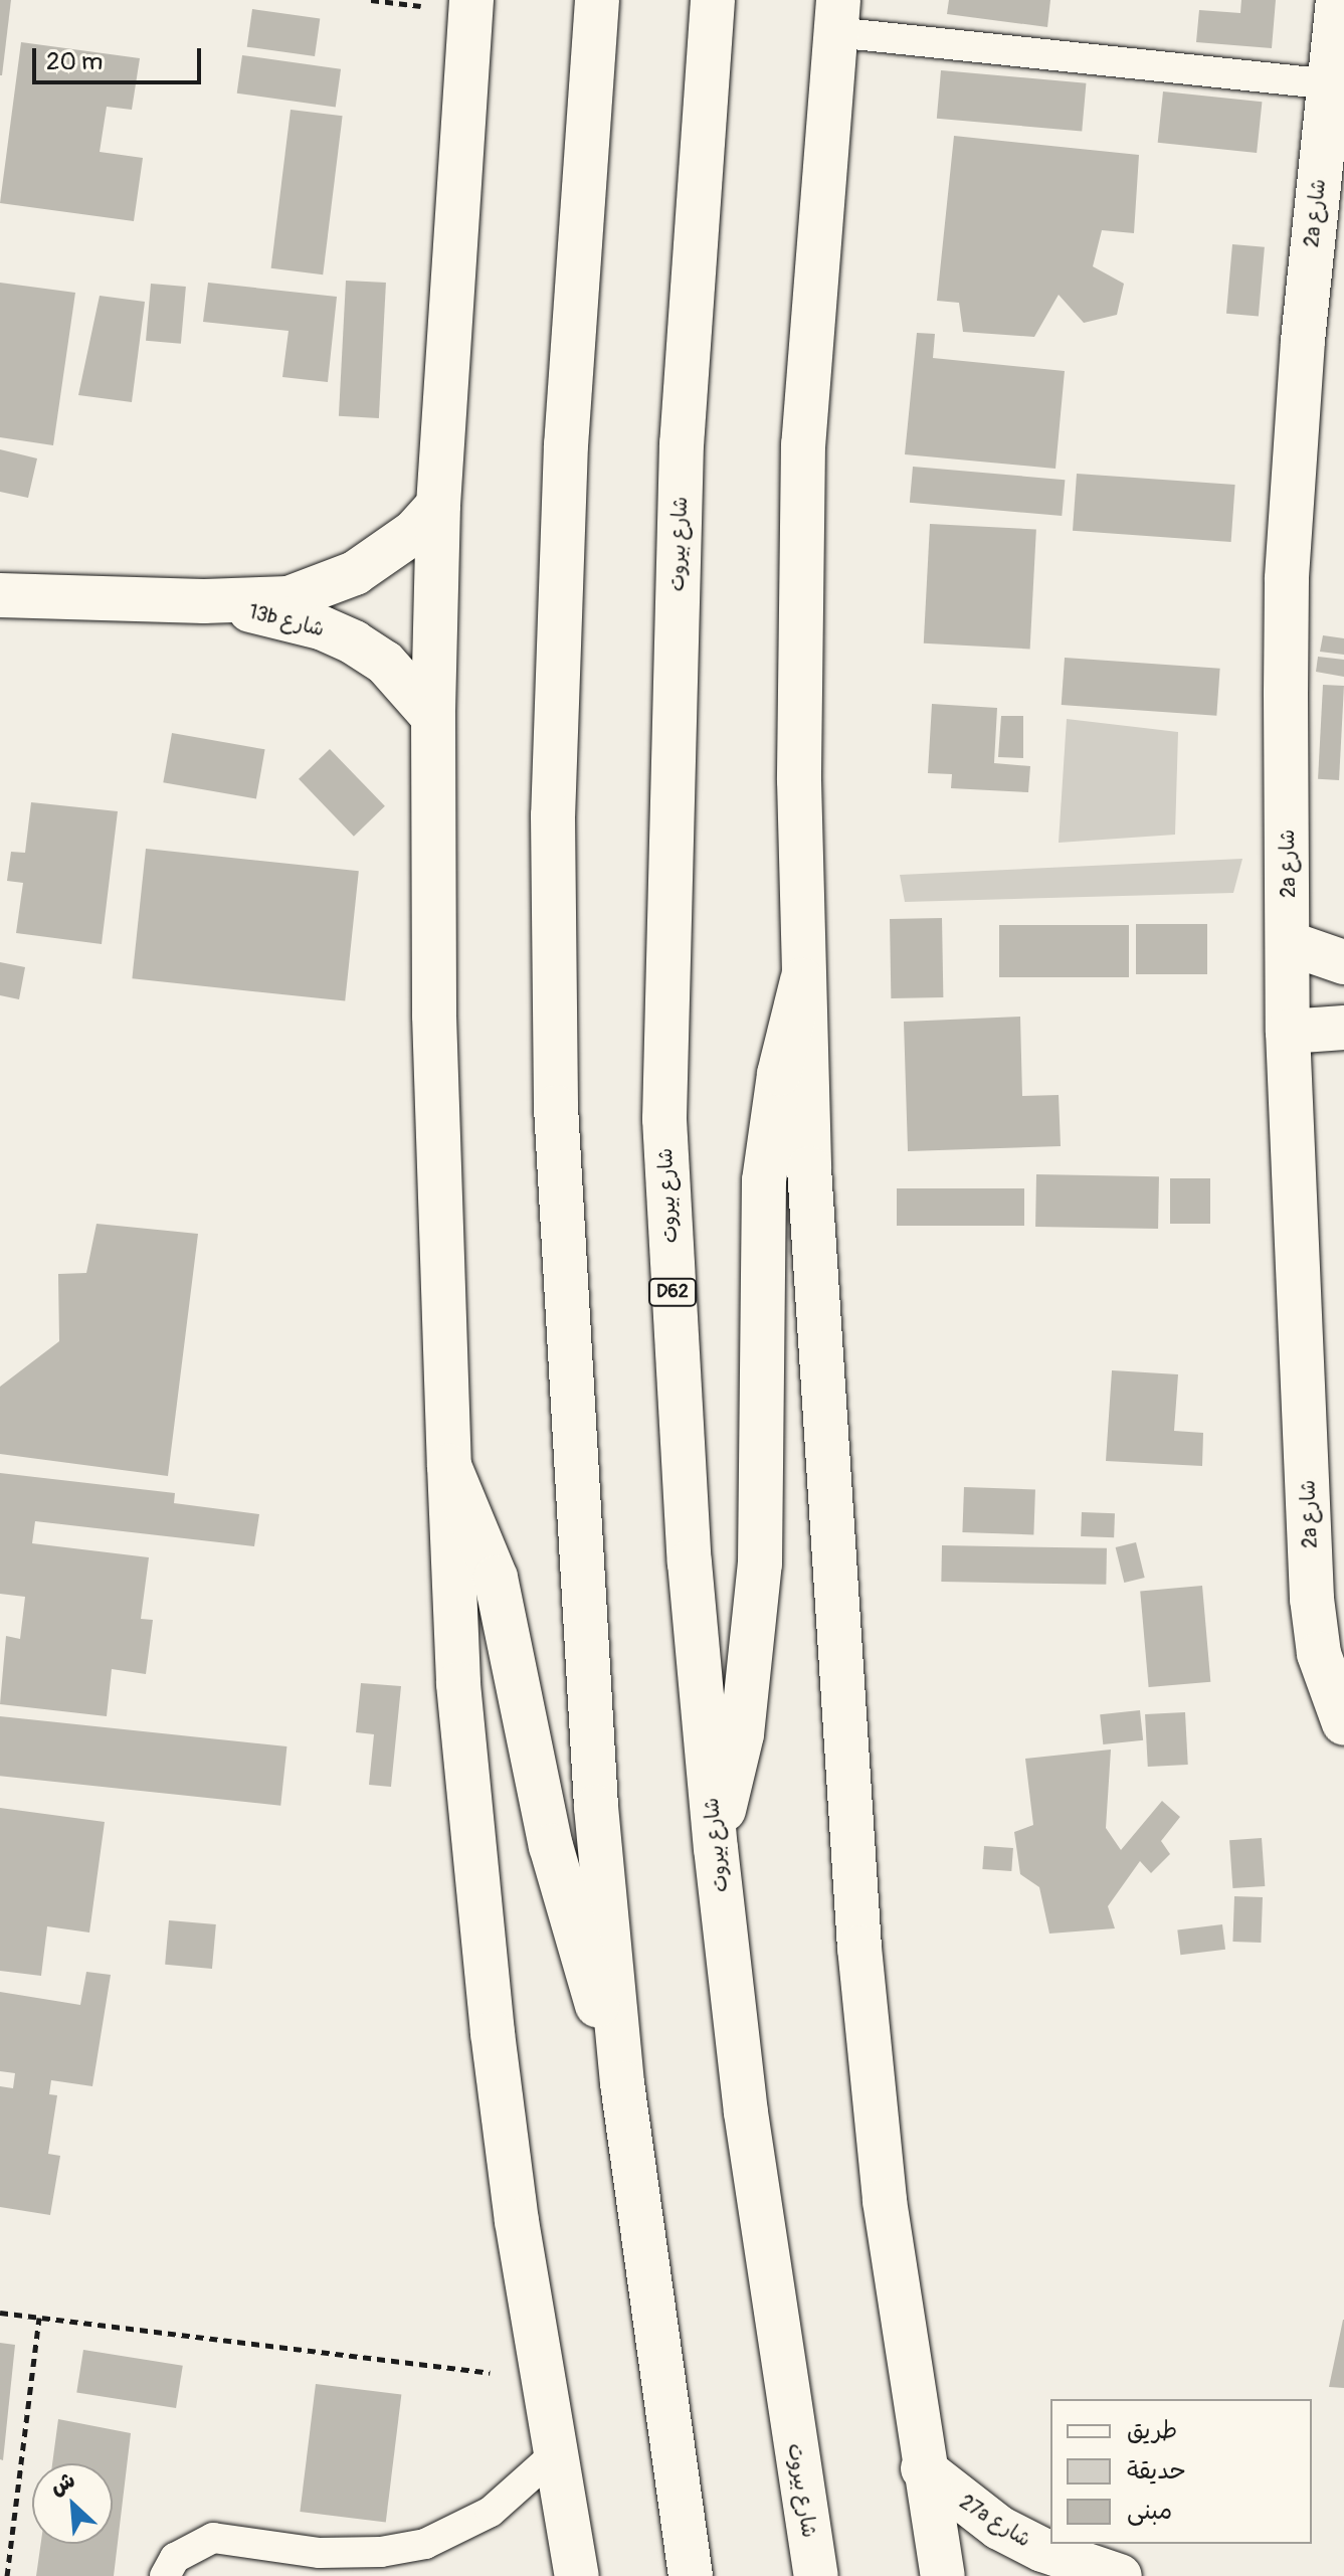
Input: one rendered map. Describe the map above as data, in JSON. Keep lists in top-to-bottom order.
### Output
{
  "streets": {
    "main road": [
      "2a شارع",
      "شارع بيروت",
      "13b شارع",
      "D62",
      "27a شارع"
    ]
  },
  "legend": ["طريق", "حديقة", "مبنى"],
  "scale_bar": "20 m",
  "north": "top left"
}
